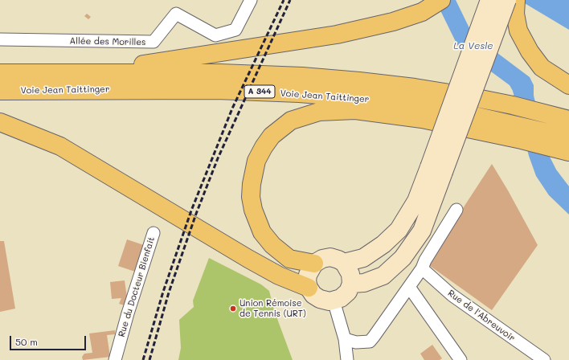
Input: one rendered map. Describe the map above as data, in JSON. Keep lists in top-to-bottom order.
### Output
{
  "streets": {
    "highway": ["Voie Jean Taittinger", "A 344"],
    "street": ["Allée des Morilles", "Rue du Docteur Bienfait", "Rue de l'Abreuvoir"]
  },
  "water": ["La Vesle"],
  "places": ["Union Rémoise de Tennis (URT)"],
  "scale_bar": "50 m"
}
